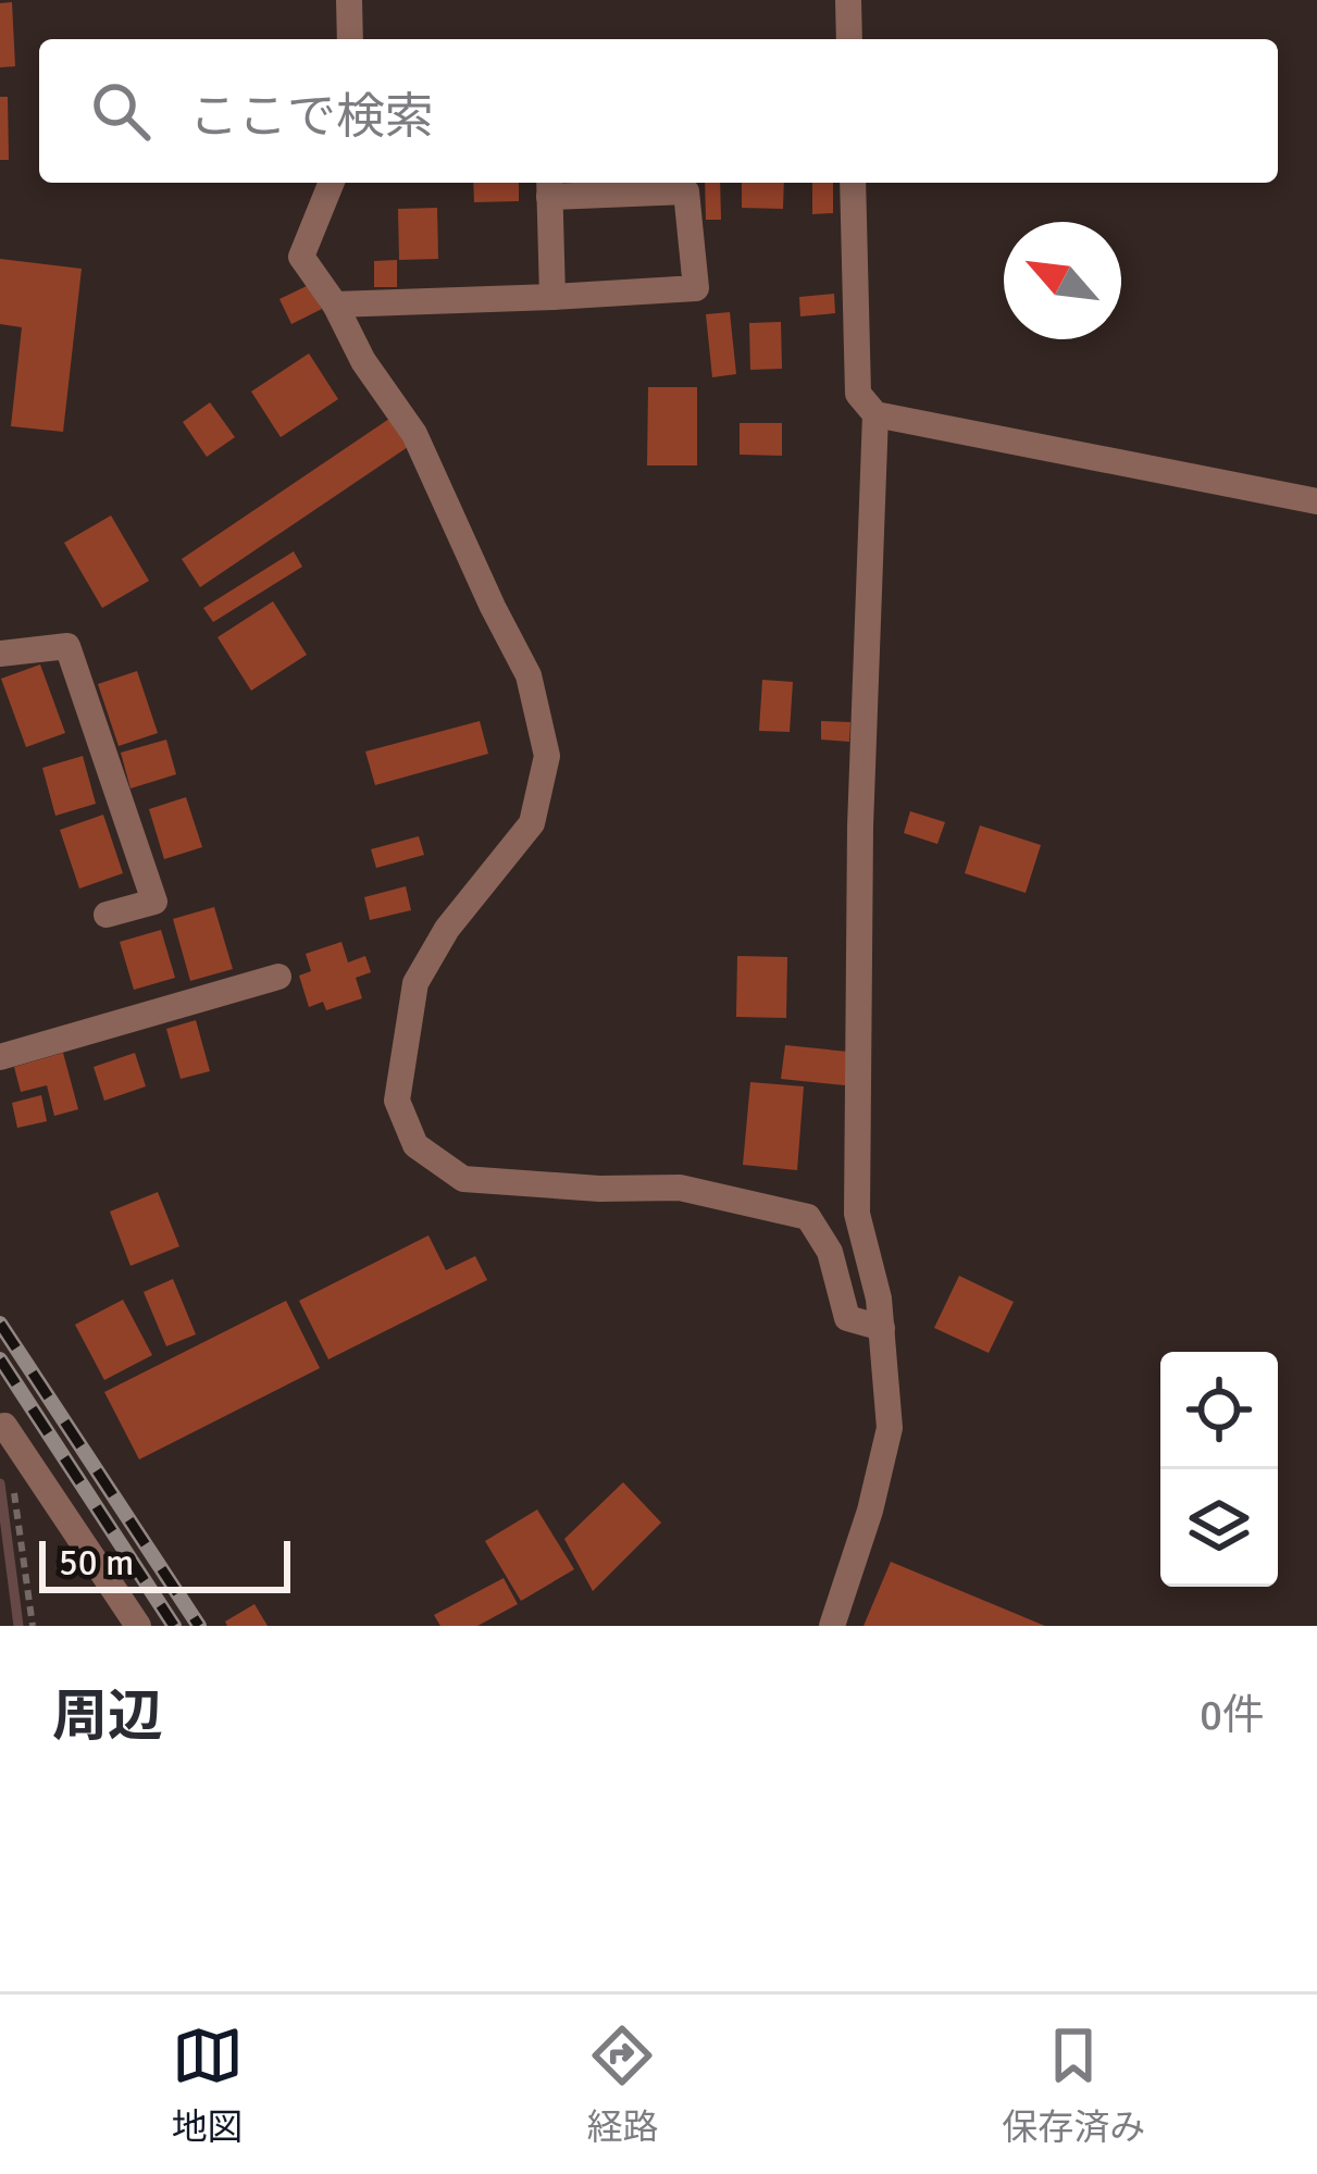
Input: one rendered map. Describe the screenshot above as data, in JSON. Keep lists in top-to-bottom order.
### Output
{
  "scale_bar": "50 m",
  "north": "top left",
  "page": {
    "search": "ここで検索",
    "scale": "50 m",
    "heading": ["周辺", "0件"],
    "nav": ["地図", "経路", "保存済み"]
  }
}
